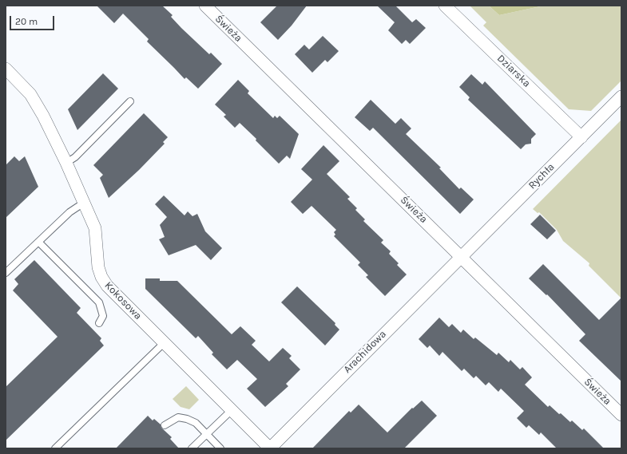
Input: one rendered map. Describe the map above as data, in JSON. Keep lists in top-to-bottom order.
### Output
{
  "streets": {
    "street": [
      "Świeża",
      "Dziarska",
      "Rychła",
      "Kokosowa",
      "Arachidowa"
    ]
  },
  "crossings": [
    ["Świeża", "Rychła"],
    ["Świeża", "Arachidowa"],
    ["Dziarska", "Rychła"],
    ["Rychła", "Arachidowa"],
    ["Kokosowa", "Arachidowa"]
  ],
  "scale_bar": "20 m"
}
